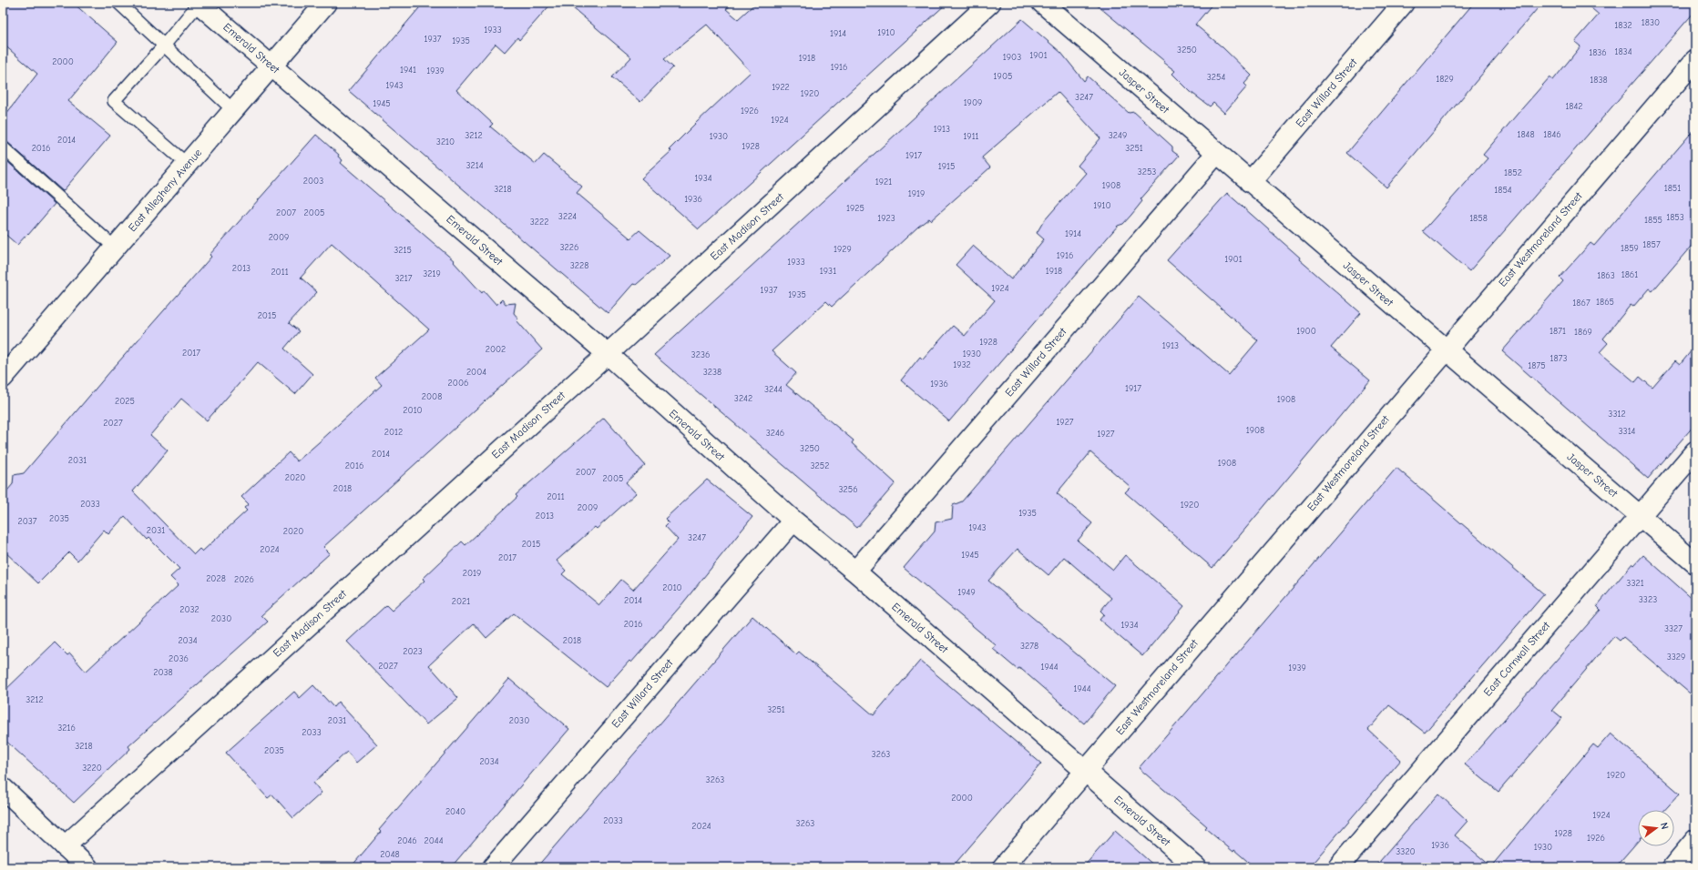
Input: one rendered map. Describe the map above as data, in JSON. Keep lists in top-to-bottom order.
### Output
{
  "streets": {
    "street": [
      "Emerald Street",
      "Jasper Street",
      "East Willard Street",
      "East Allegheny Avenue",
      "East Madison Street",
      "East Westmoreland Street",
      "East Cornwall Street"
    ]
  },
  "crossings": [
    ["Emerald Street", "East Willard Street"],
    ["Emerald Street", "East Allegheny Avenue"],
    ["Emerald Street", "East Madison Street"],
    ["Emerald Street", "East Westmoreland Street"],
    ["Jasper Street", "East Willard Street"],
    ["Jasper Street", "East Westmoreland Street"],
    ["Jasper Street", "East Cornwall Street"]
  ],
  "house_numbers": [
    "1830",
    "1832",
    "1933",
    "1910",
    "1914",
    "1937",
    "1935",
    "3250",
    "1834",
    "1836",
    "1901",
    "1903",
    "1918",
    "2000",
    "1916",
    "1941",
    "1939",
    "1905",
    "3254",
    "1829",
    "1838",
    "1943",
    "1922",
    "1920",
    "3247",
    "1909",
    "1945",
    "1842",
    "1926",
    "1924",
    "1913",
    "1848",
    "1846",
    "3212",
    "3249",
    "1930",
    "1911",
    "2014",
    "3210",
    "1928",
    "2016",
    "3251",
    "1917",
    "3214",
    "1915",
    "3253",
    "1852",
    "1934",
    "2003",
    "1921",
    "1908",
    "1851",
    "3218",
    "1854",
    "1919",
    "1936",
    "1910",
    "1925",
    "2007",
    "2005",
    "3224",
    "1853",
    "1923",
    "1858",
    "1855",
    "3222",
    "1914",
    "2009",
    "1857",
    "3226",
    "1859",
    "1929",
    "3215",
    "1916",
    "1901",
    "1933",
    "3228",
    "2013",
    "1931",
    "1918",
    "2011",
    "3219",
    "1861",
    "1863",
    "3217",
    "1924",
    "1937",
    "1935",
    "1865",
    "1867",
    "2015",
    "1900",
    "1871",
    "1869",
    "1928",
    "1913",
    "2002",
    "2017",
    "1930",
    "3236",
    "1873",
    "1932",
    "1875",
    "2004",
    "3238",
    "2006",
    "1936",
    "1917",
    "3244",
    "2008",
    "3242",
    "1908",
    "2025",
    "2010",
    "3312",
    "1927",
    "2027",
    "1908",
    "3314",
    "2012",
    "3246",
    "1927",
    "3250",
    "2014",
    "2031",
    "1908",
    "2016",
    "3252",
    "2007",
    "2020",
    "2005",
    "2018",
    "3256",
    "2011",
    "2033",
    "1920",
    "2009",
    "1935",
    "2013",
    "2035",
    "2037",
    "1943",
    "2031",
    "2020",
    "3247",
    "2015",
    "2024",
    "1945",
    "2017",
    "2019",
    "2028",
    "2026",
    "3321",
    "2010",
    "1949",
    "3323",
    "2014",
    "2021",
    "2032",
    "2030",
    "2016",
    "1934",
    "3327",
    "2034",
    "2018",
    "3278",
    "2023",
    "3329",
    "2036",
    "2027",
    "1944",
    "1939",
    "2038",
    "1944",
    "3212",
    "3251",
    "2031",
    "2030",
    "3216",
    "2033",
    "3218",
    "2035",
    "3263",
    "2034",
    "3220",
    "1920",
    "3263",
    "2000",
    "2040",
    "1924",
    "2033",
    "3263",
    "2024",
    "1928",
    "1926",
    "2046",
    "2044",
    "1936",
    "1930",
    "3320",
    "2048"
  ],
  "north": "right"
}
